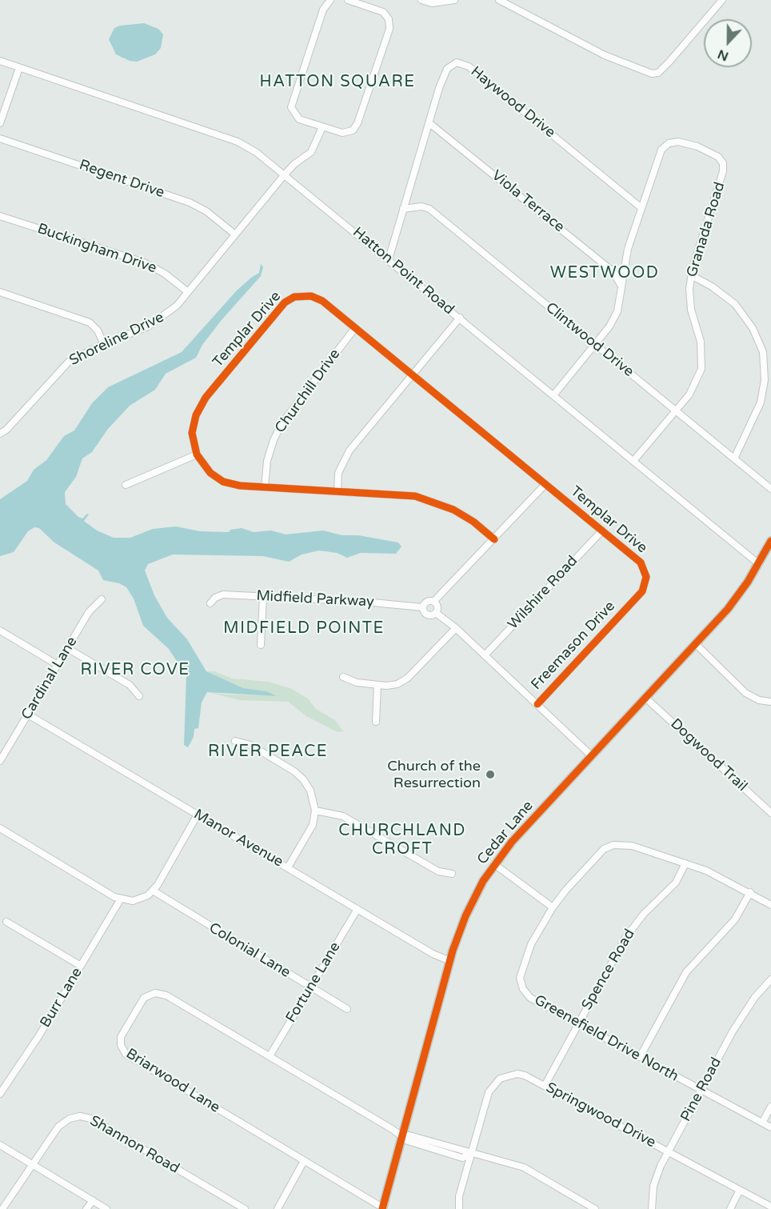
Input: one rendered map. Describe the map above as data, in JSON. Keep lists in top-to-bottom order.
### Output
{
  "streets": {
    "main road": ["Cedar Lane"],
    "street": [
      "Haywood Drive",
      "Regent Drive",
      "Viola Terrace",
      "Granada Road",
      "Buckingham Drive",
      "Hatton Point Road",
      "Templar Drive",
      "Shoreline Drive",
      "Clintwood Drive",
      "Churchill Drive",
      "Wilshire Road",
      "Midfield Parkway",
      "Freemason Drive",
      "Cardinal Lane",
      "Dogwood Trail",
      "Manor Avenue",
      "Colonial Lane",
      "Spence Road",
      "Fortune Lane",
      "Burr Lane",
      "Greenefield Drive North",
      "Briarwood Lane",
      "Pine Road",
      "Springwood Drive",
      "Shannon Road"
    ]
  },
  "crossings": [
    ["Haywood Drive", "Viola Terrace"],
    ["Haywood Drive", "Granada Road"],
    ["Haywood Drive", "Hatton Point Road"],
    ["Haywood Drive", "Clintwood Drive"],
    ["Regent Drive", "Shoreline Drive"],
    ["Granada Road", "Hatton Point Road"],
    ["Granada Road", "Clintwood Drive"],
    ["Buckingham Drive", "Shoreline Drive"],
    ["Hatton Point Road", "Shoreline Drive"],
    ["Hatton Point Road", "Cedar Lane"],
    ["Templar Drive", "Churchill Drive"],
    ["Templar Drive", "Wilshire Road"],
    ["Templar Drive", "Freemason Drive"],
    ["Cardinal Lane", "Manor Avenue"],
    ["Dogwood Trail", "Cedar Lane"],
    ["Cedar Lane", "Manor Avenue"],
    ["Cedar Lane", "Briarwood Lane"],
    ["Manor Avenue", "Fortune Lane"],
    ["Colonial Lane", "Fortune Lane"],
    ["Spence Road", "Greenefield Drive North"],
    ["Spence Road", "Springwood Drive"],
    ["Fortune Lane", "Briarwood Lane"],
    ["Greenefield Drive North", "Pine Road"],
    ["Briarwood Lane", "Springwood Drive"],
    ["Pine Road", "Springwood Drive"]
  ],
  "districts": [
    "HATTON SQUARE",
    "WESTWOOD",
    "MIDFIELD POINTE",
    "RIVER COVE",
    "RIVER PEACE",
    "CHURCHLAND CROFT"
  ],
  "places": ["Church of the Resurrection"],
  "north": "bottom"
}
